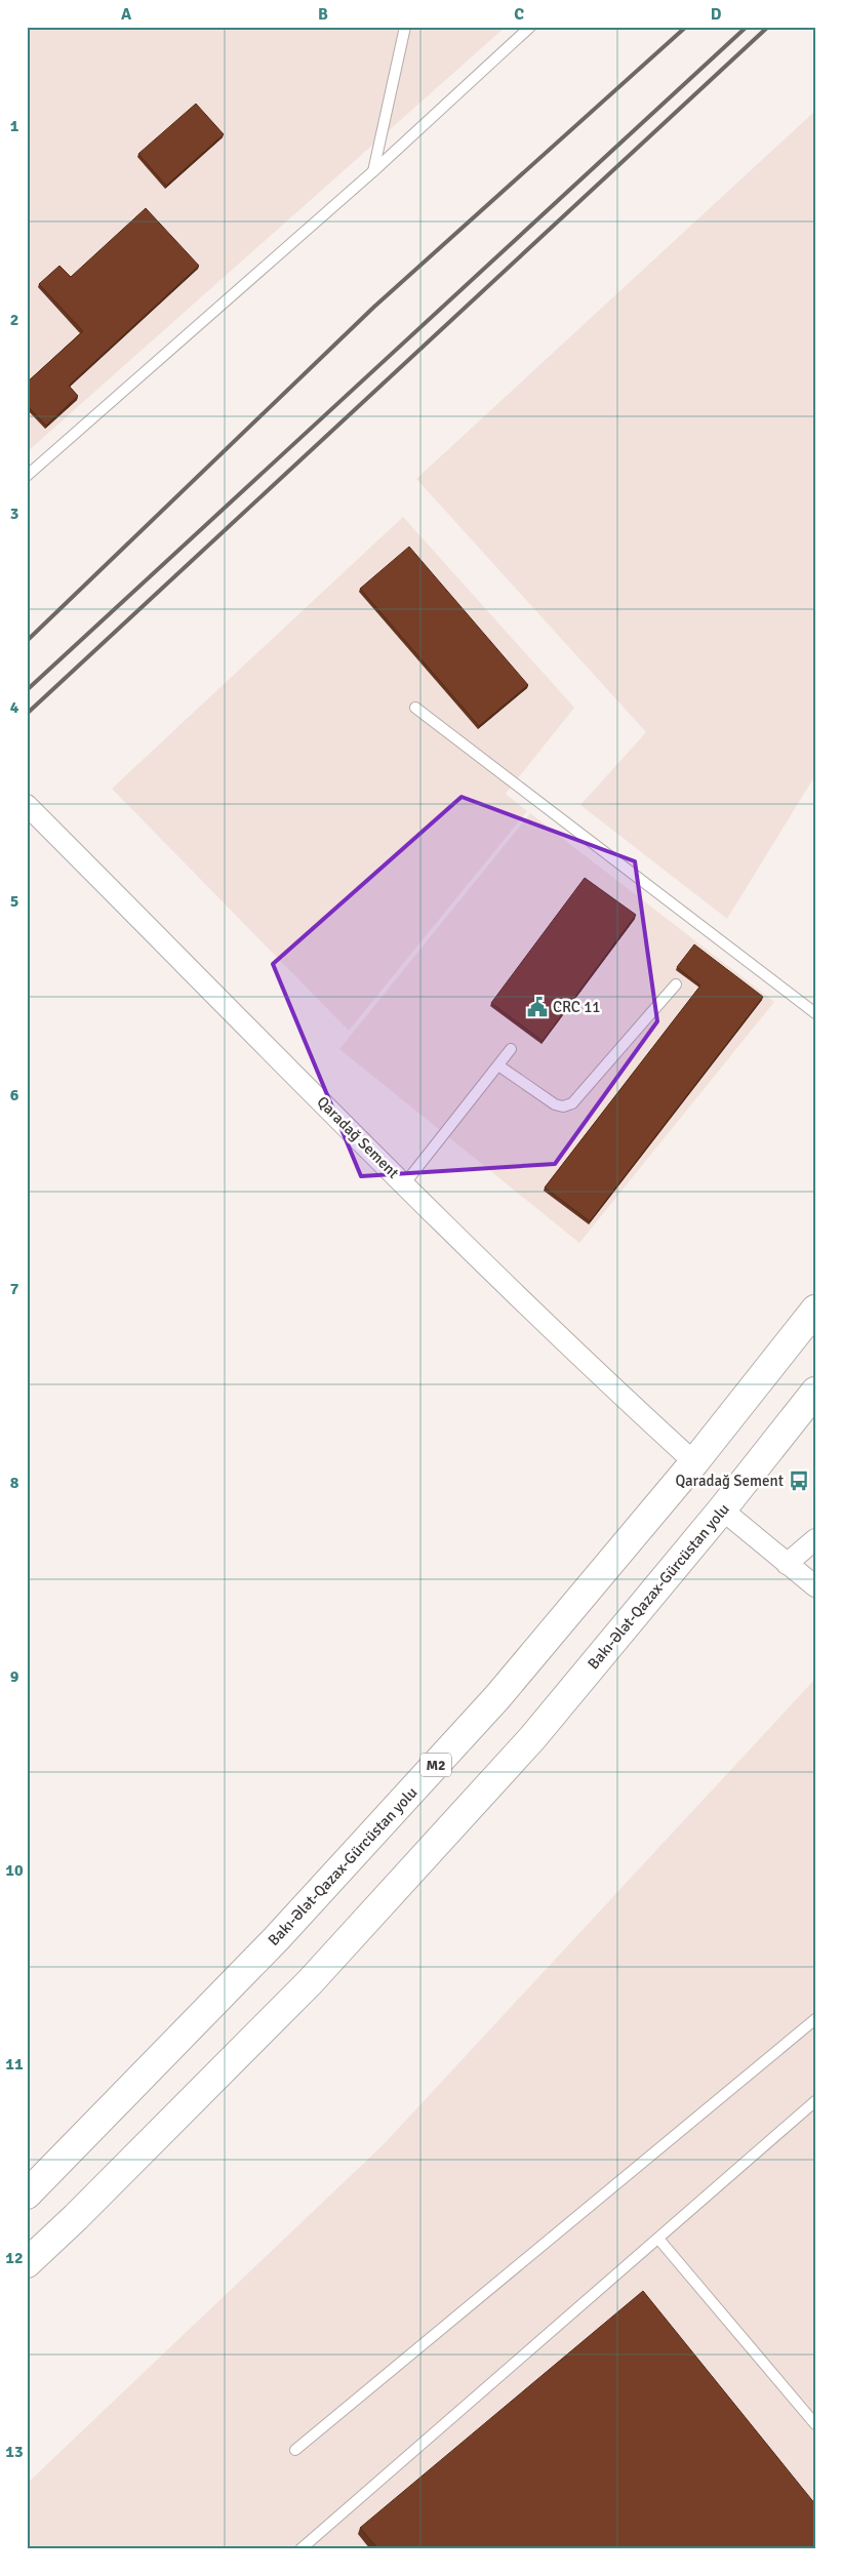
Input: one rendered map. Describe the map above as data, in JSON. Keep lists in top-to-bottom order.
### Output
{
  "streets": {
    "highway": ["Bakı-Ələt-Qazax-Gürcüstan yolu", "M2"],
    "street": ["Qaradağ Sement"]
  },
  "crossings": [
    ["Qaradağ Sement", "Bakı-Ələt-Qazax-Gürcüstan yolu"]
  ],
  "places": {
    "public building": ["CRC 11"],
    "bus stop": ["Qaradağ Sement"]
  },
  "grid": {
    "columns": [
      "A",
      "B",
      "C",
      "D"
    ],
    "rows": [
      "1",
      "2",
      "3",
      "4",
      "5",
      "6",
      "7",
      "8",
      "9",
      "10",
      "11",
      "12",
      "13"
    ]
  }
}
